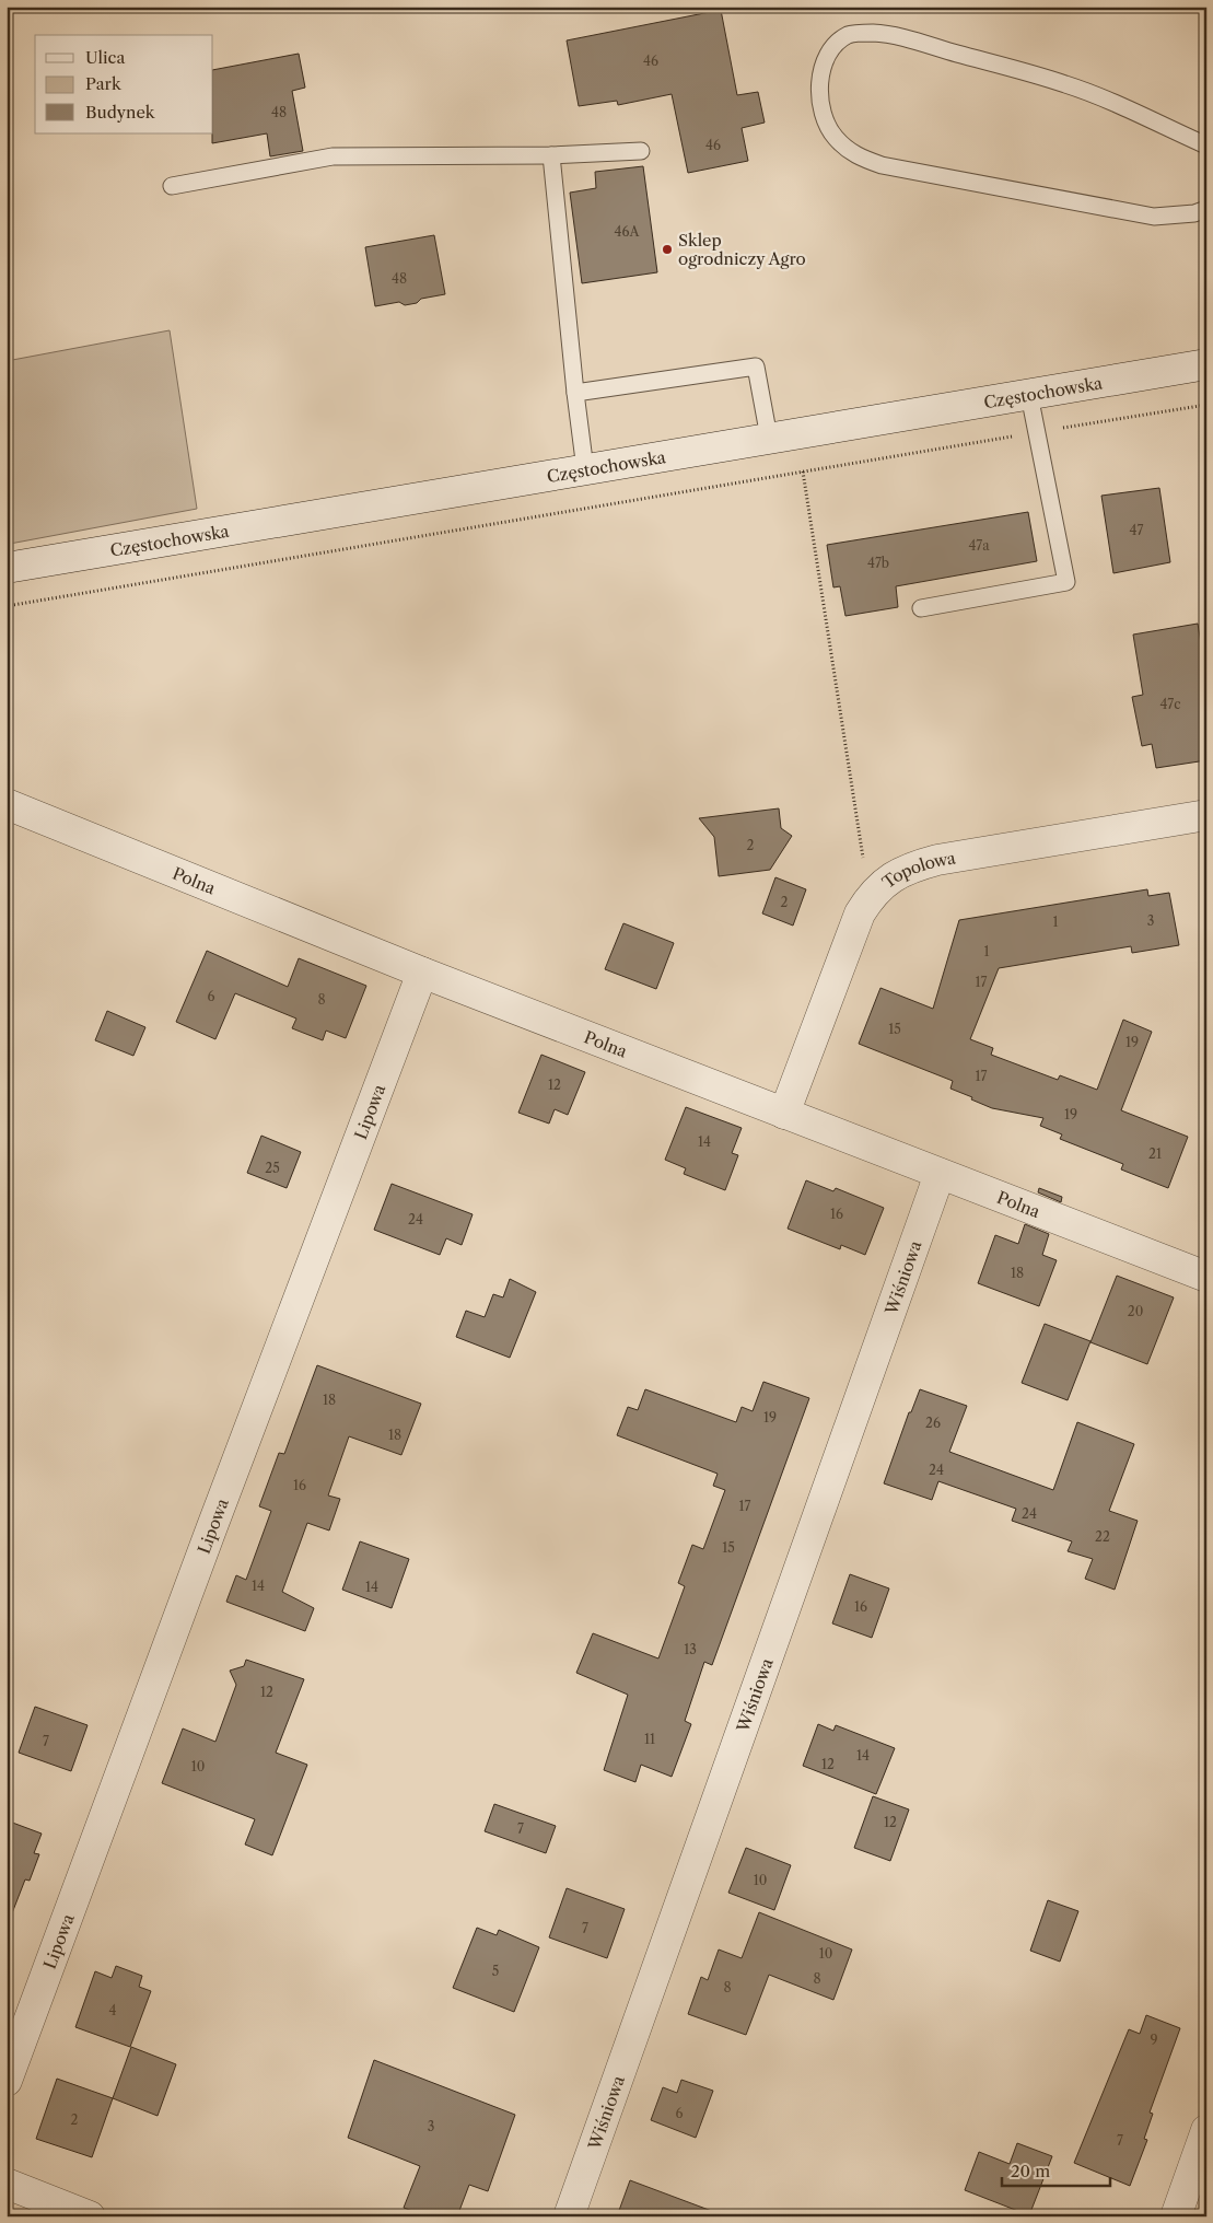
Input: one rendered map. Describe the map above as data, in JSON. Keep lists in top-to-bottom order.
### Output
{
  "streets": {
    "street": [
      "Częstochowska",
      "Topolowa",
      "Polna",
      "Lipowa",
      "Wiśniowa"
    ]
  },
  "crossings": [
    ["Topolowa", "Polna"],
    ["Polna", "Lipowa"],
    ["Polna", "Wiśniowa"]
  ],
  "places": ["Sklep ogrodniczy Agro"],
  "house_numbers": [
    "46",
    "48",
    "46",
    "46A",
    "48",
    "47",
    "47a",
    "47b",
    "47c",
    "2",
    "2",
    "3",
    "1",
    "1",
    "17",
    "6",
    "8",
    "15",
    "19",
    "17",
    "12",
    "19",
    "14",
    "21",
    "25",
    "16",
    "24",
    "18",
    "20",
    "18",
    "19",
    "26",
    "18",
    "24",
    "16",
    "17",
    "24",
    "22",
    "15",
    "14",
    "14",
    "16",
    "13",
    "12",
    "11",
    "7",
    "14",
    "12",
    "10",
    "12",
    "7",
    "10",
    "7",
    "10",
    "5",
    "8",
    "8",
    "4",
    "9",
    "6",
    "2",
    "3",
    "7"
  ],
  "legend": ["Ulica", "Park", "Budynek"],
  "scale_bar": "20 m"
}
